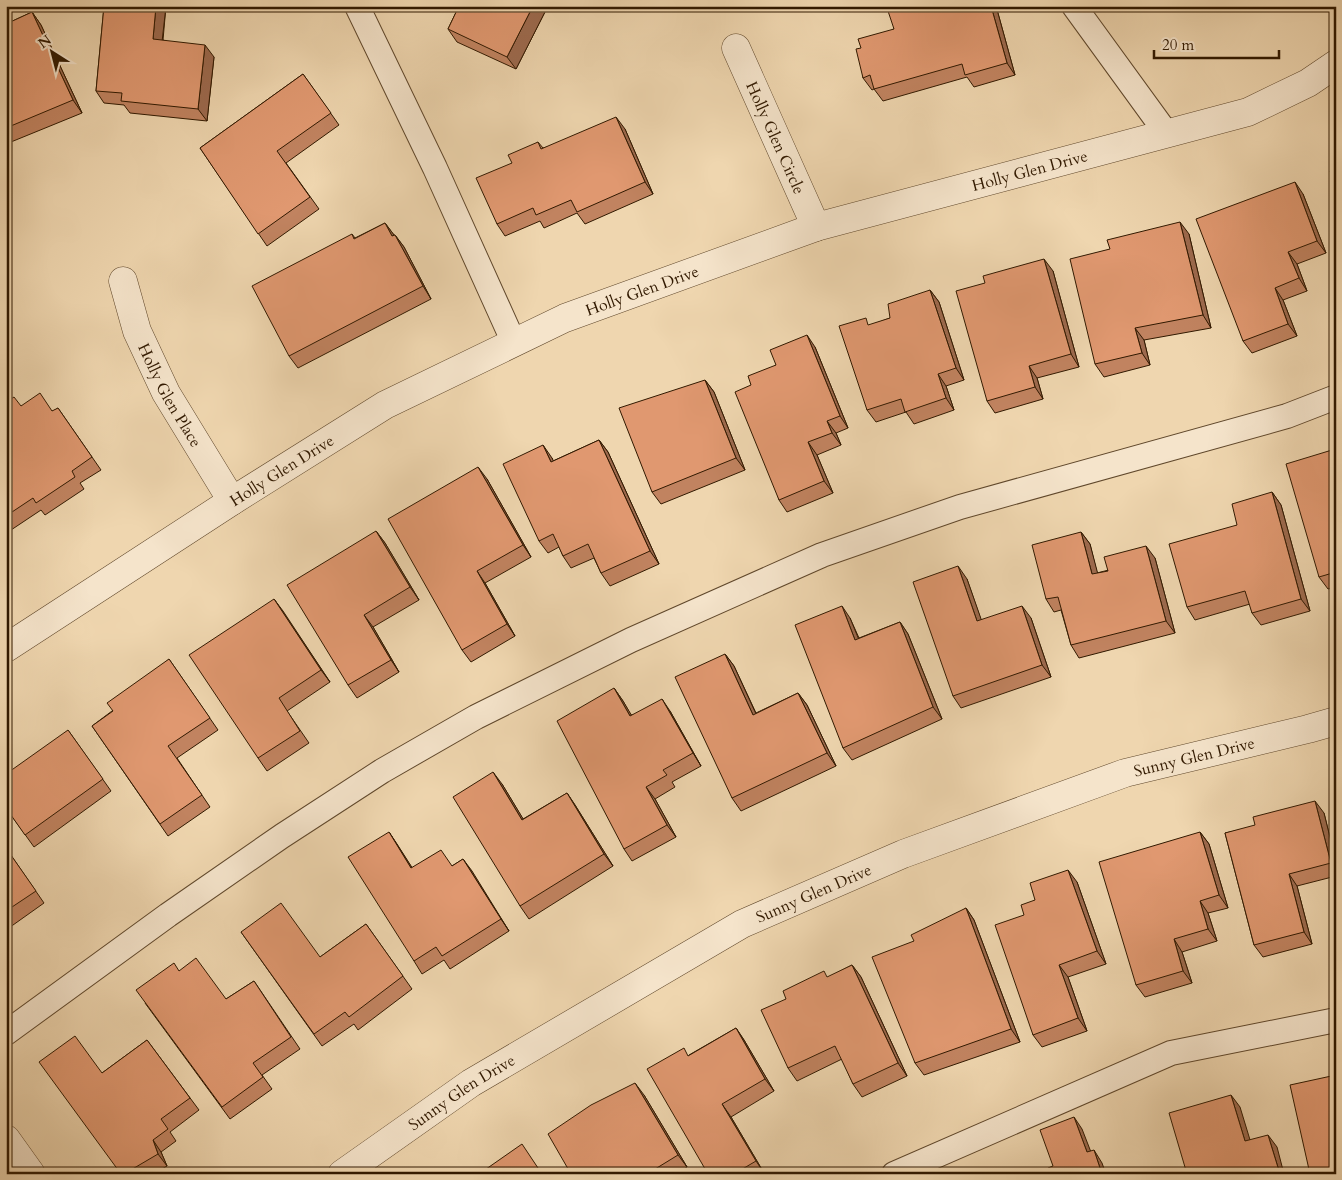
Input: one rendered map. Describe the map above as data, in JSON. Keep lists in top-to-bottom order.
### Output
{
  "streets": {
    "street": [
      "Holly Glen Circle",
      "Holly Glen Drive",
      "Holly Glen Place",
      "Sunny Glen Drive"
    ]
  },
  "crossings": [
    ["Holly Glen Circle", "Holly Glen Drive"],
    ["Holly Glen Drive", "Holly Glen Place"]
  ],
  "scale_bar": "20 m",
  "north": "top left"
}
